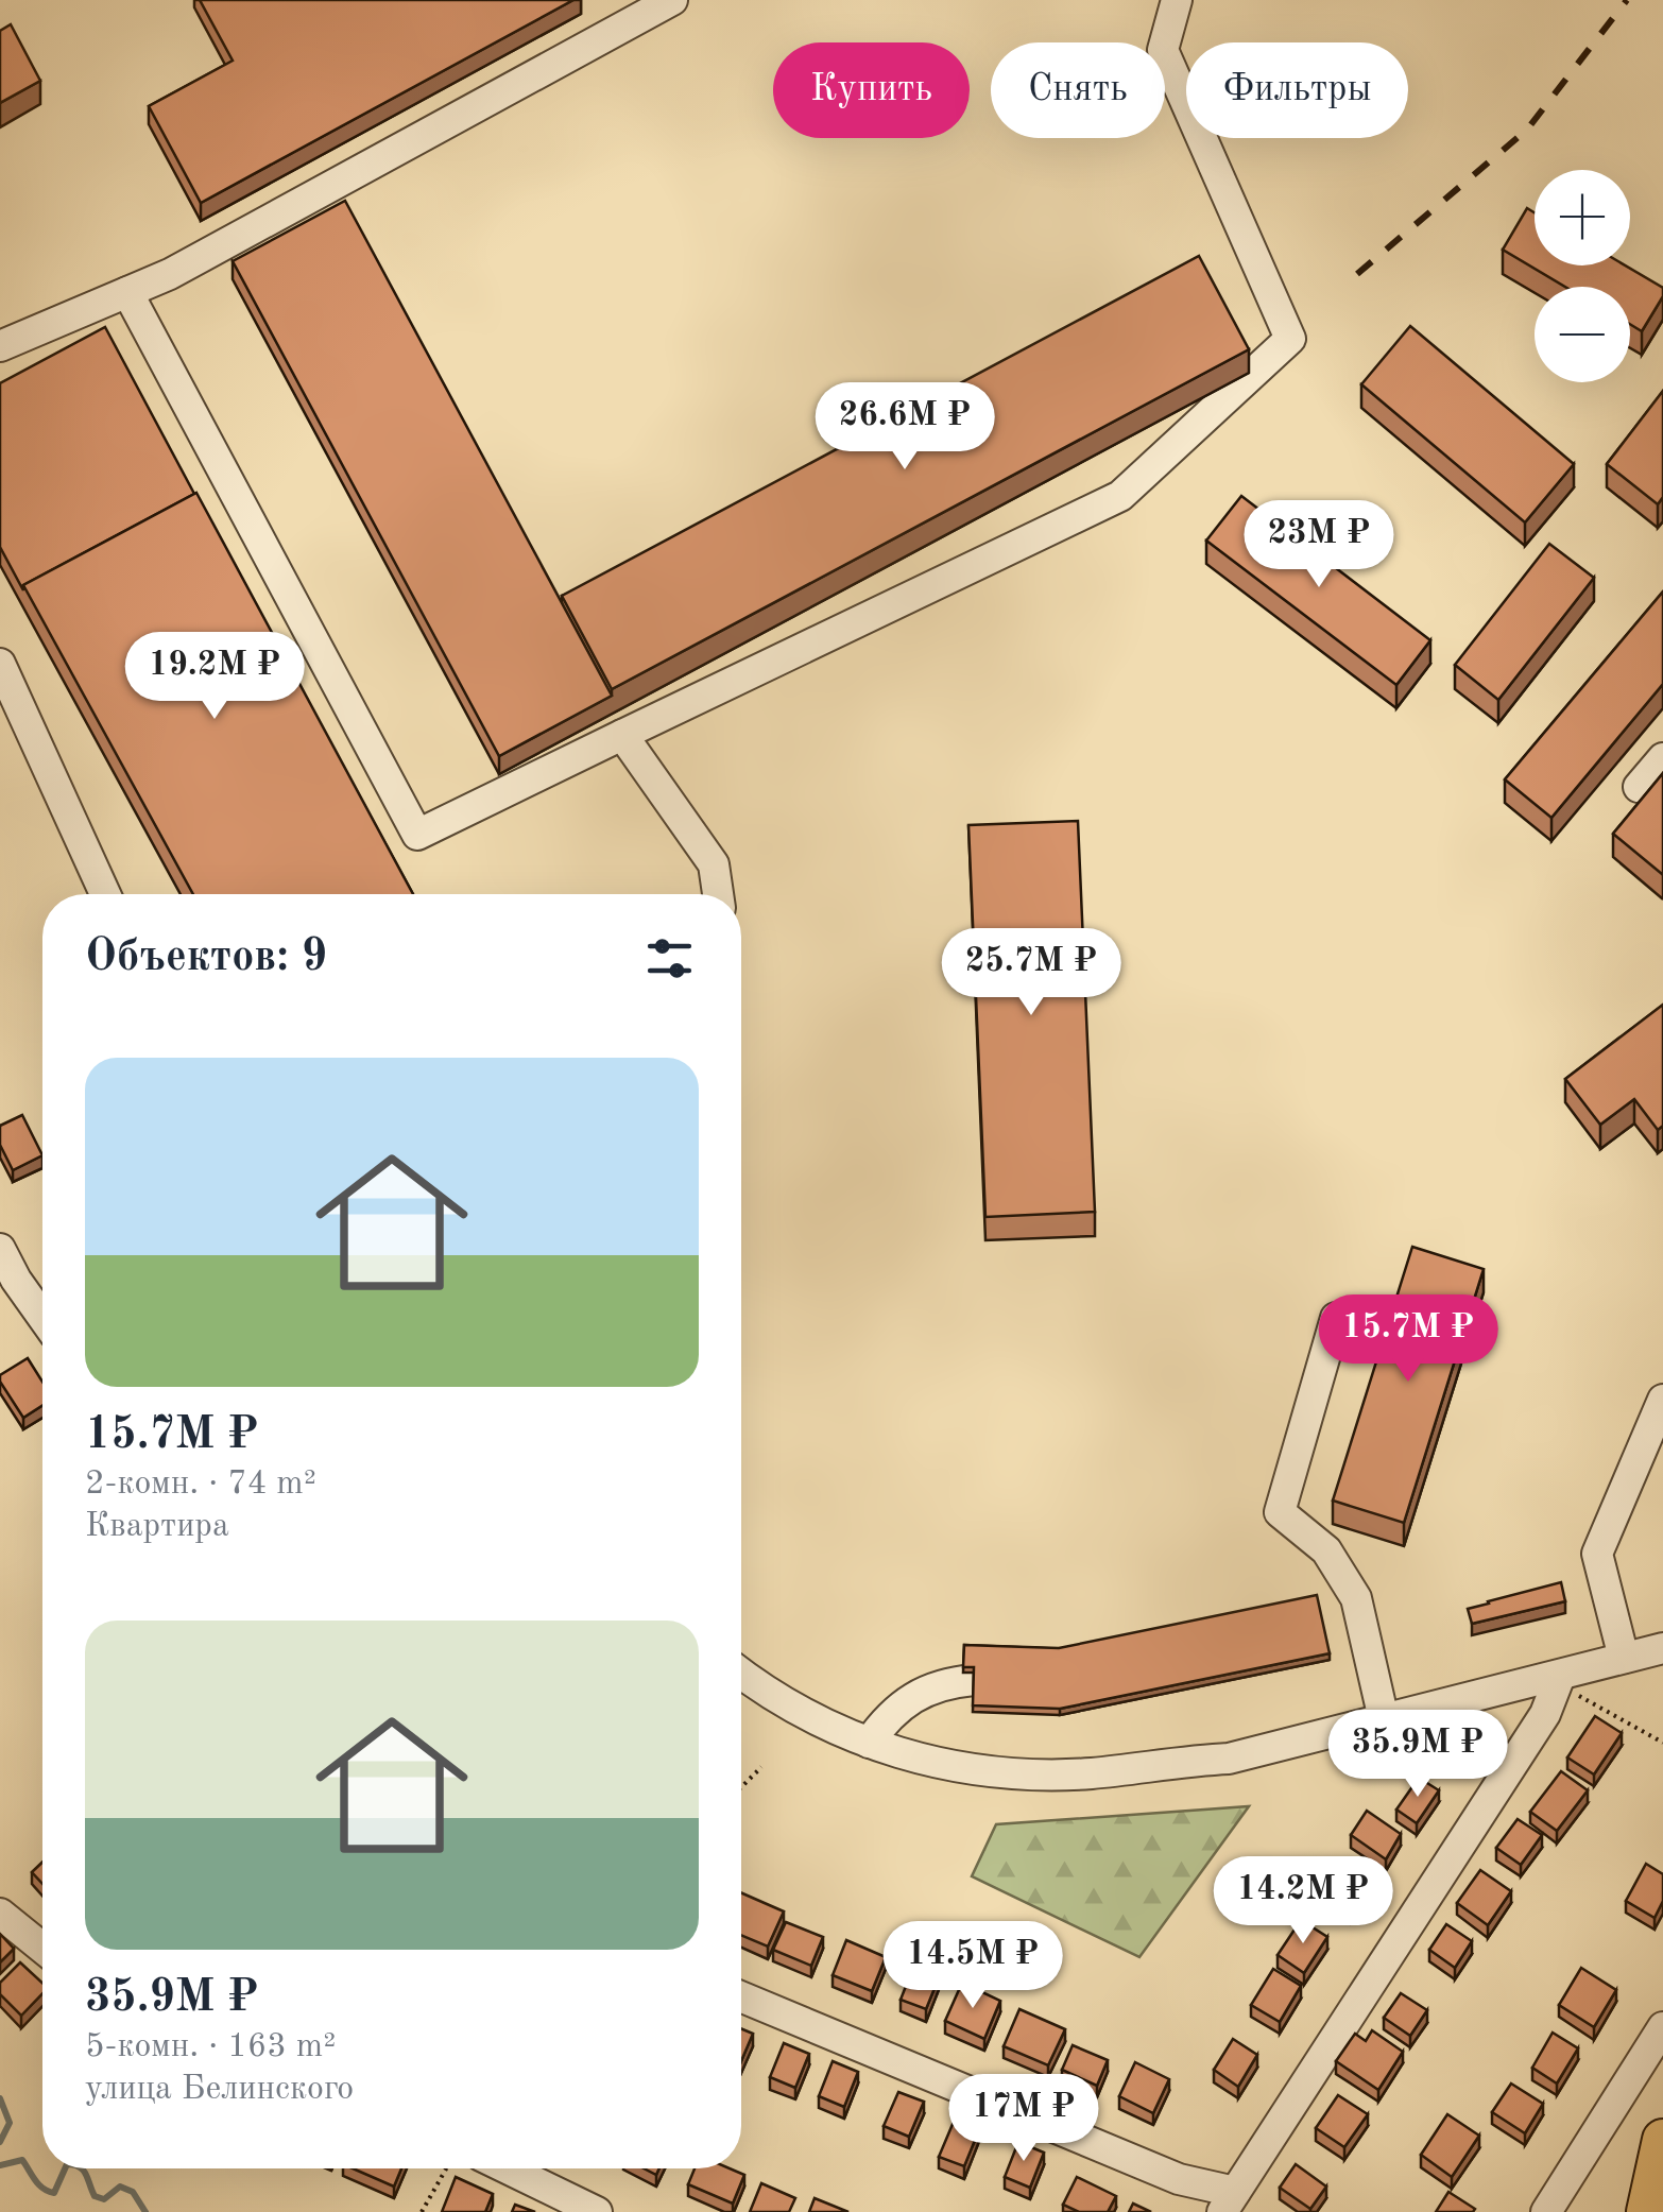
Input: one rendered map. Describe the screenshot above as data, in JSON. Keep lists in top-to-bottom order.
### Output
{
  "page": {
    "chip": ["Купить", "Снять", "Фильтры"],
    "map_buttons": ["+", "−"],
    "price": [
      "26.6M ₽",
      "23M ₽",
      "19.2M ₽",
      "25.7M ₽",
      "15.7M ₽",
      "35.9M ₽",
      "14.2M ₽",
      "14.5M ₽",
      "17M ₽"
    ],
    "heading": "Объектов: 9",
    "list": [
      {
        "name": "15.7M ₽",
        "note": "2-комн. · 74 m² · Квартира"
      },
      {
        "name": "35.9M ₽",
        "note": "5-комн. · 163 m² · улица Белинского"
      }
    ]
  }
}
